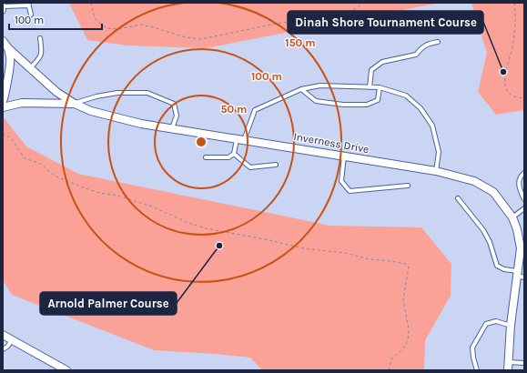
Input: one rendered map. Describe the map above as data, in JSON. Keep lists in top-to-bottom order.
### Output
{
  "streets": {
    "street": ["Inverness Drive"]
  },
  "places": ["Dinah Shore Tournament Course", "Arnold Palmer Course"],
  "scale_bar": "100 m",
  "rings": ["150 m", "100 m", "50 m"]
}
